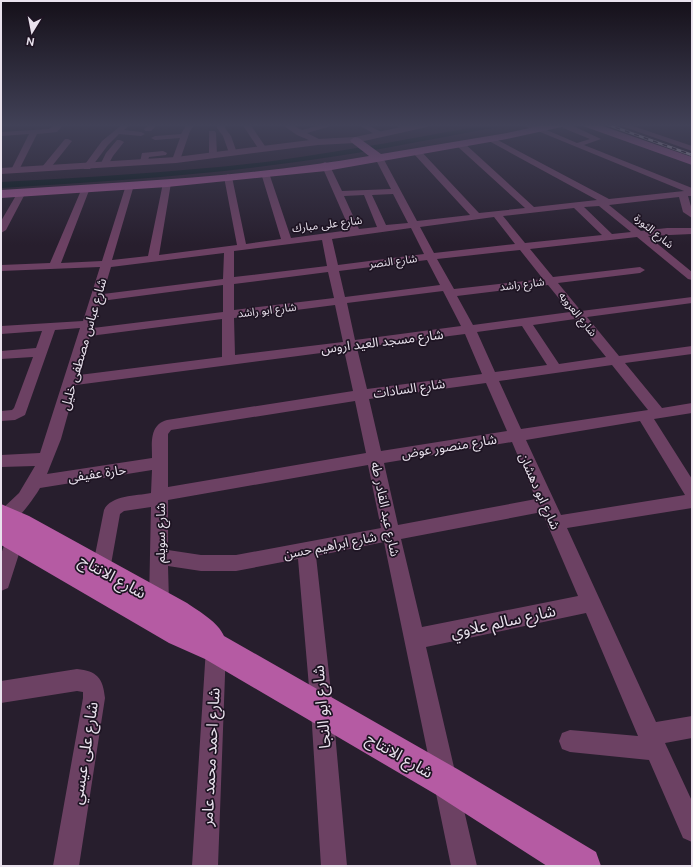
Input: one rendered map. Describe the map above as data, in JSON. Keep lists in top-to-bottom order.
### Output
{
  "streets": {
    "main road": ["شارع الانتاج"],
    "street": [
      "شارع على مبارك",
      "شارع الثورة",
      "شارع النصر",
      "شارع راشد",
      "شارع ابو راشد",
      "شارع العروبه",
      "شارع مسجد العيد اروس",
      "شارع عباس مصطفى خليل",
      "شارع السادات",
      "شارع منصور عوض",
      "حارة عفيفى",
      "شارع ابو دهشان",
      "شارع عبد القادر طه",
      "شارع سويلم",
      "شارع ابراهيم حسن",
      "شارع سالم علاوي",
      "شارع ابو النجا",
      "شارع على عيسي",
      "شارع احمد محمد عامر"
    ]
  },
  "crossings": [
    ["شارع على مبارك", "شارع الثورة"],
    ["شارع على مبارك", "شارع العروبه"],
    ["شارع على مبارك", "شارع عباس مصطفى خليل"],
    ["شارع على مبارك", "شارع ابو دهشان"],
    ["شارع على مبارك", "شارع عبد القادر طه"],
    ["شارع الثورة", "شارع النصر"],
    ["شارع النصر", "شارع العروبه"],
    ["شارع النصر", "شارع عباس مصطفى خليل"],
    ["شارع النصر", "شارع ابو دهشان"],
    ["شارع النصر", "شارع عبد القادر طه"],
    ["شارع راشد", "شارع ابو راشد"],
    ["شارع راشد", "شارع العروبه"],
    ["شارع راشد", "شارع ابو دهشان"],
    ["شارع ابو راشد", "شارع عباس مصطفى خليل"],
    ["شارع ابو راشد", "شارع ابو دهشان"],
    ["شارع ابو راشد", "شارع عبد القادر طه"],
    ["شارع العروبه", "شارع مسجد العيد اروس"],
    ["شارع العروبه", "شارع السادات"],
    ["شارع العروبه", "شارع منصور عوض"],
    ["شارع مسجد العيد اروس", "شارع عباس مصطفى خليل"],
    ["شارع مسجد العيد اروس", "شارع ابو دهشان"],
    ["شارع مسجد العيد اروس", "شارع عبد القادر طه"],
    ["شارع عباس مصطفى خليل", "حارة عفيفى"],
    ["شارع عباس مصطفى خليل", "شارع الانتاج"],
    ["شارع السادات", "حارة عفيفى"],
    ["شارع السادات", "شارع ابو دهشان"],
    ["شارع السادات", "شارع عبد القادر طه"],
    ["شارع السادات", "شارع سويلم"],
    ["شارع منصور عوض", "شارع ابو دهشان"],
    ["شارع منصور عوض", "شارع عبد القادر طه"],
    ["شارع منصور عوض", "شارع سويلم"],
    ["شارع منصور عوض", "شارع الانتاج"],
    ["حارة عفيفى", "شارع سويلم"],
    ["شارع ابو دهشان", "شارع ابراهيم حسن"],
    ["شارع ابو دهشان", "شارع سالم علاوي"],
    ["شارع عبد القادر طه", "شارع ابراهيم حسن"],
    ["شارع عبد القادر طه", "شارع الانتاج"],
    ["شارع عبد القادر طه", "شارع سالم علاوي"],
    ["شارع سويلم", "شارع ابراهيم حسن"],
    ["شارع سويلم", "شارع الانتاج"],
    ["شارع ابراهيم حسن", "شارع ابو النجا"],
    ["شارع الانتاج", "شارع ابو النجا"],
    ["شارع الانتاج", "شارع احمد محمد عامر"]
  ],
  "north": "bottom"
}
